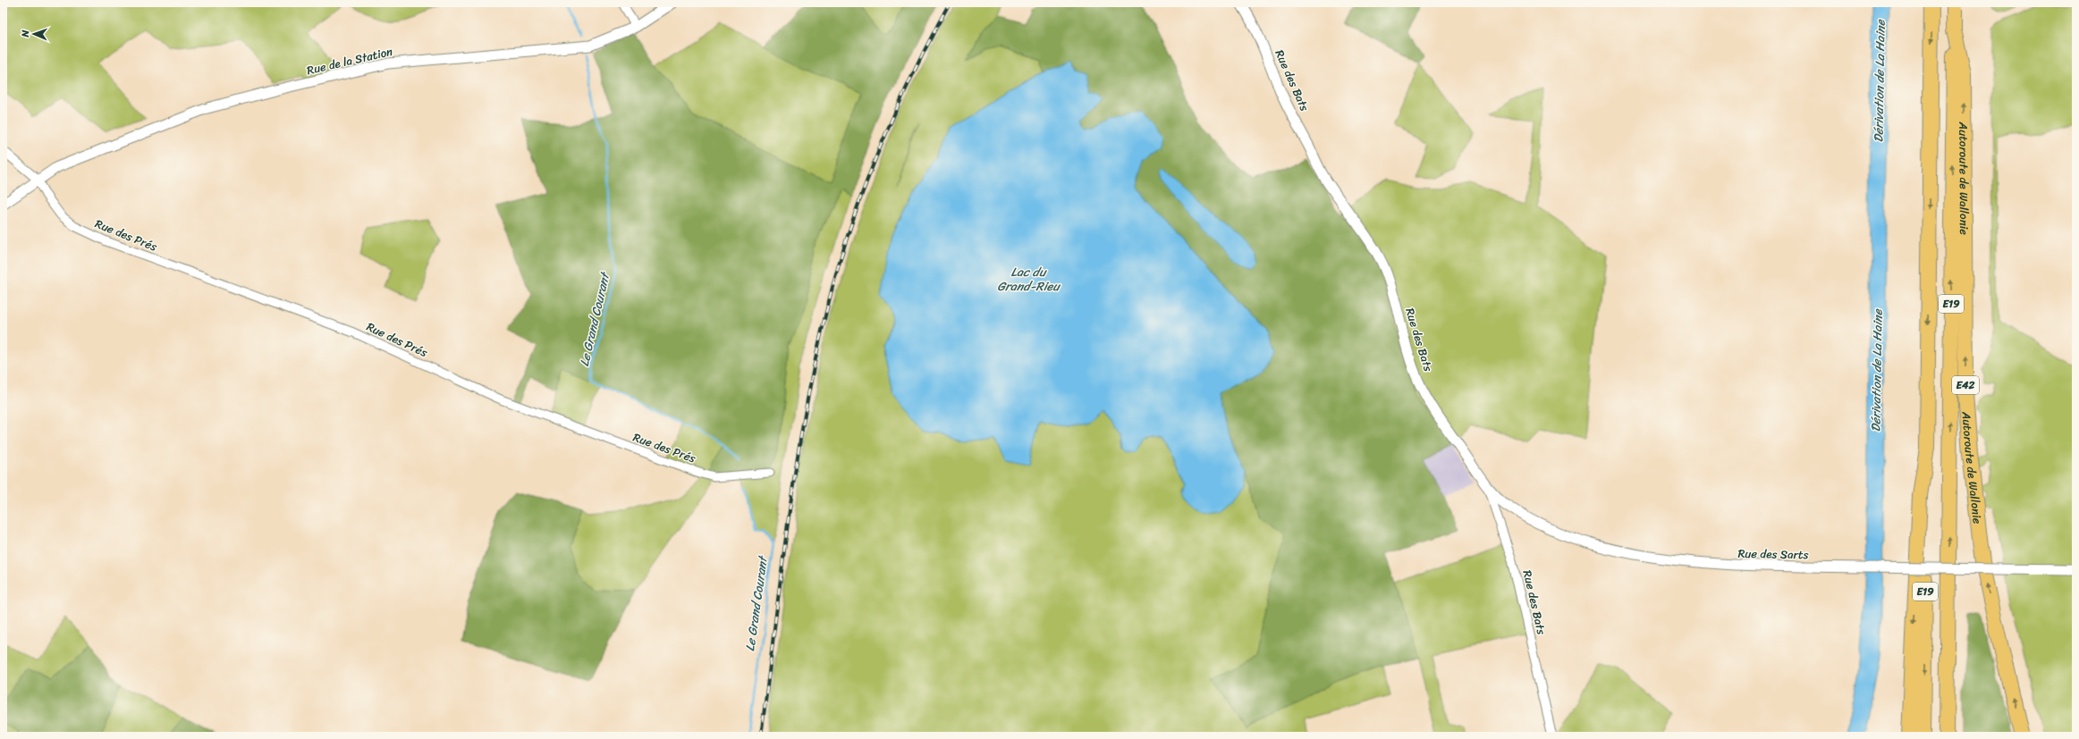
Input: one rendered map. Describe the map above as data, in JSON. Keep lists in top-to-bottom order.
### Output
{
  "streets": {
    "highway": ["Autoroute de Wallonie", "E19", "E42"],
    "street": [
      "Rue de la Station",
      "Rue des Bats",
      "Rue des Prés",
      "Rue des Sarts"
    ]
  },
  "crossings": [
    ["Rue de la Station", "Rue des Prés"],
    ["Rue des Bats", "Rue des Sarts"],
    ["Autoroute de Wallonie", "E19"]
  ],
  "water": ["Dérivation de La Haine", "Lac du Grand-Rieu", "Le Grand Courant"],
  "north": "left"
}
